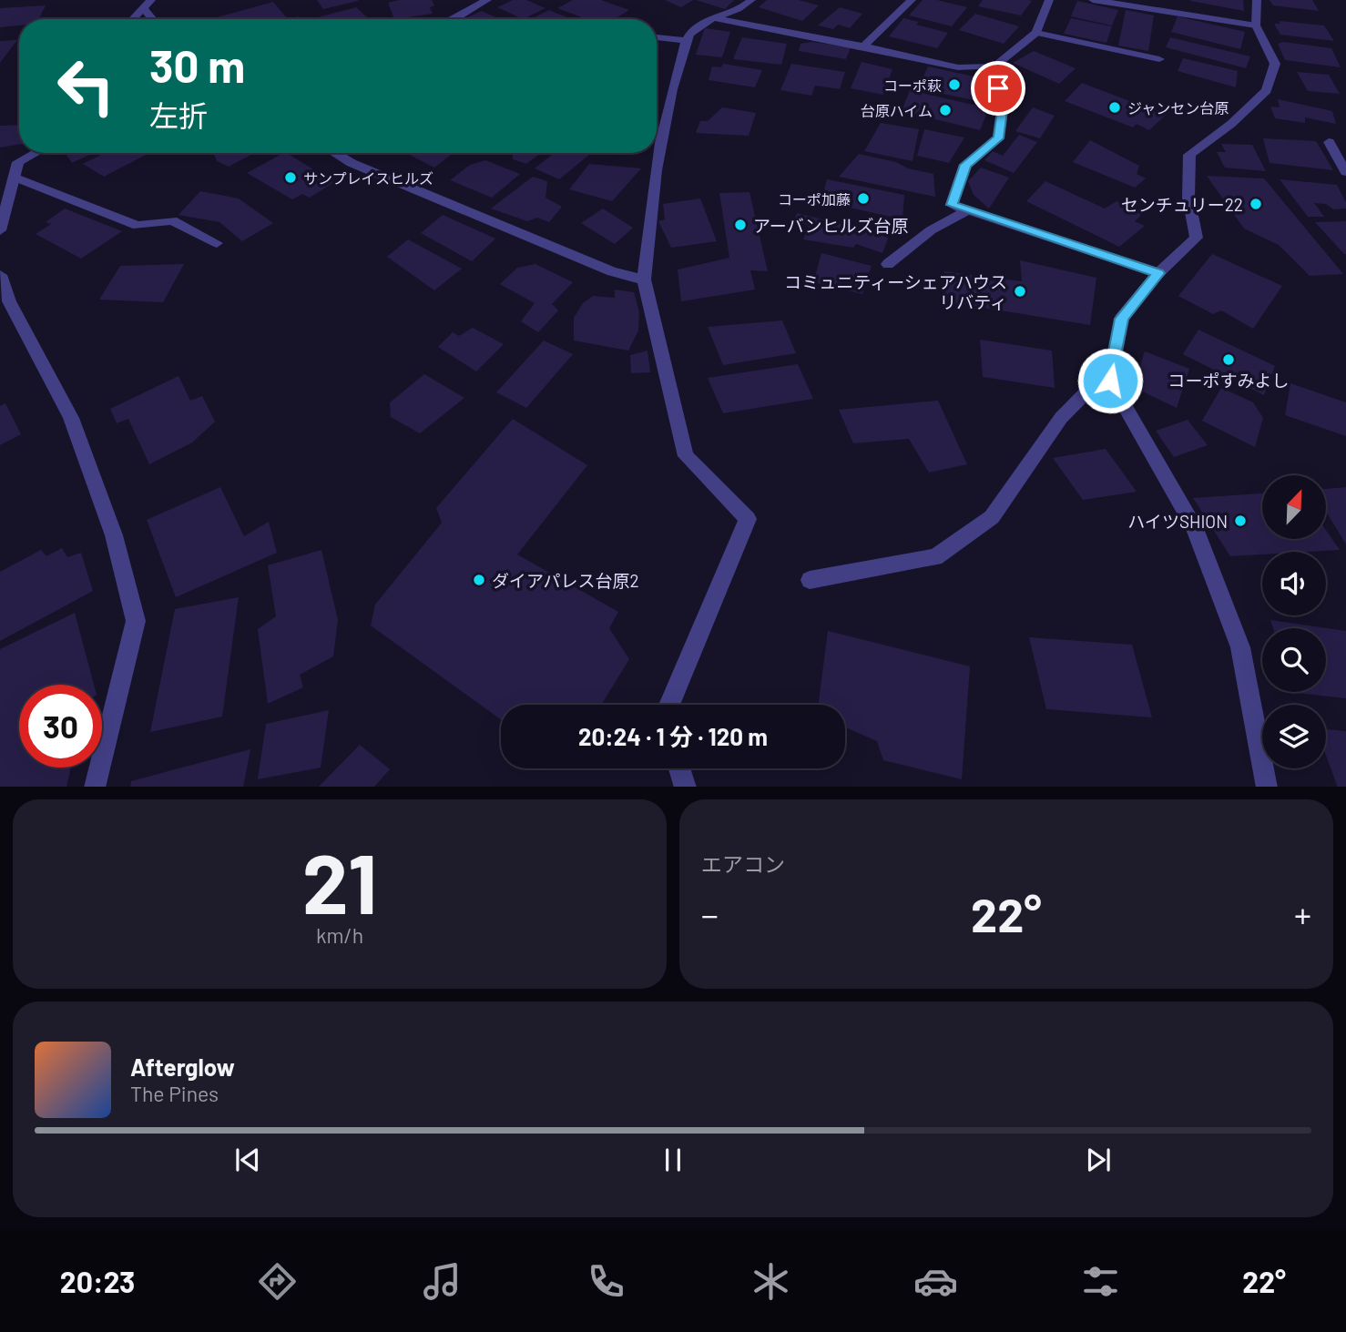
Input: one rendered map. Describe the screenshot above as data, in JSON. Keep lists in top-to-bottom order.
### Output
{
  "places": [
    "コーポ萩",
    "ジャンセン台原",
    "台原ハイム",
    "サンプレイスヒルズ",
    "コーポ加藤",
    "センチュリー22",
    "アーバンヒルズ台原",
    "コミュニティーシェアハウス リバティ",
    "コーポすみよし",
    "ハイツSHION",
    "ダイアパレス台原2"
  ],
  "north": "top right",
  "page": {
    "turn": ["30 m", "左折"],
    "limit": "30",
    "trip": "20:24 · 1 分 · 120 m",
    "tile": [
      ["21", "km/h"],
      "エアコン"
    ],
    "heat": ["−", "22°", "+"],
    "song": ["Afterglow", "The Pines"],
    "tabs": ["20:23", "22°"]
  }
}
